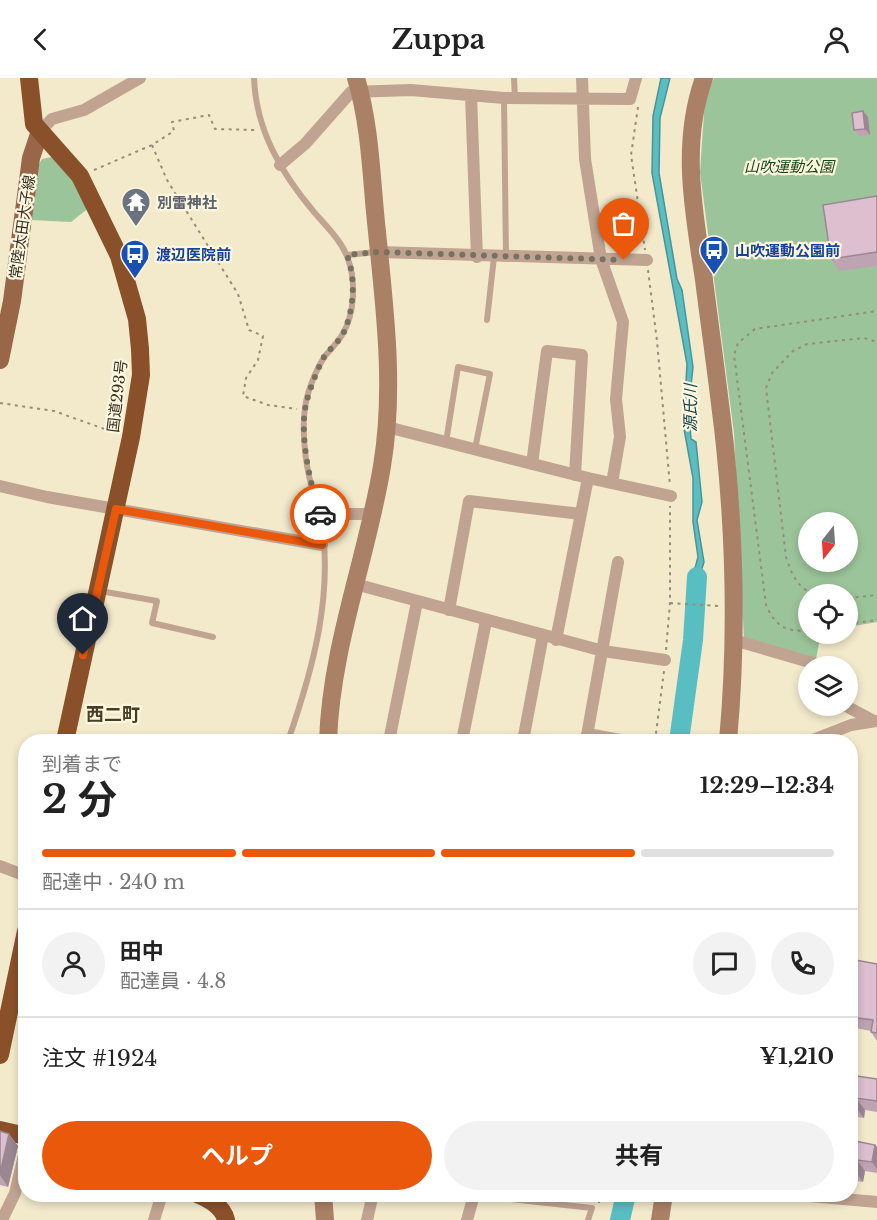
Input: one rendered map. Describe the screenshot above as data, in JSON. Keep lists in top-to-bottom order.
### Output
{
  "streets": {
    "highway": ["国道293号"],
    "main road": ["常陸太田大子線"]
  },
  "crossings": [
    ["常陸太田大子線", "国道293号"]
  ],
  "districts": ["西二町"],
  "water": ["源氏川"],
  "parks": ["山吹運動公園"],
  "places": {
    "temple": ["別雷神社"],
    "bus stop": ["山吹運動公園前", "渡辺医院前"]
  },
  "north": "bottom",
  "page": {
    "header": "Zuppa",
    "heading": ["2 分", "到着まで", "12:29–12:34"],
    "panel": [
      "田中",
      "配達員 · 4.8",
      "注文 #1924",
      "¥1,210"
    ],
    "bar": "配達中 · 240 m",
    "buttons": ["ヘルプ", "共有"]
  }
}
